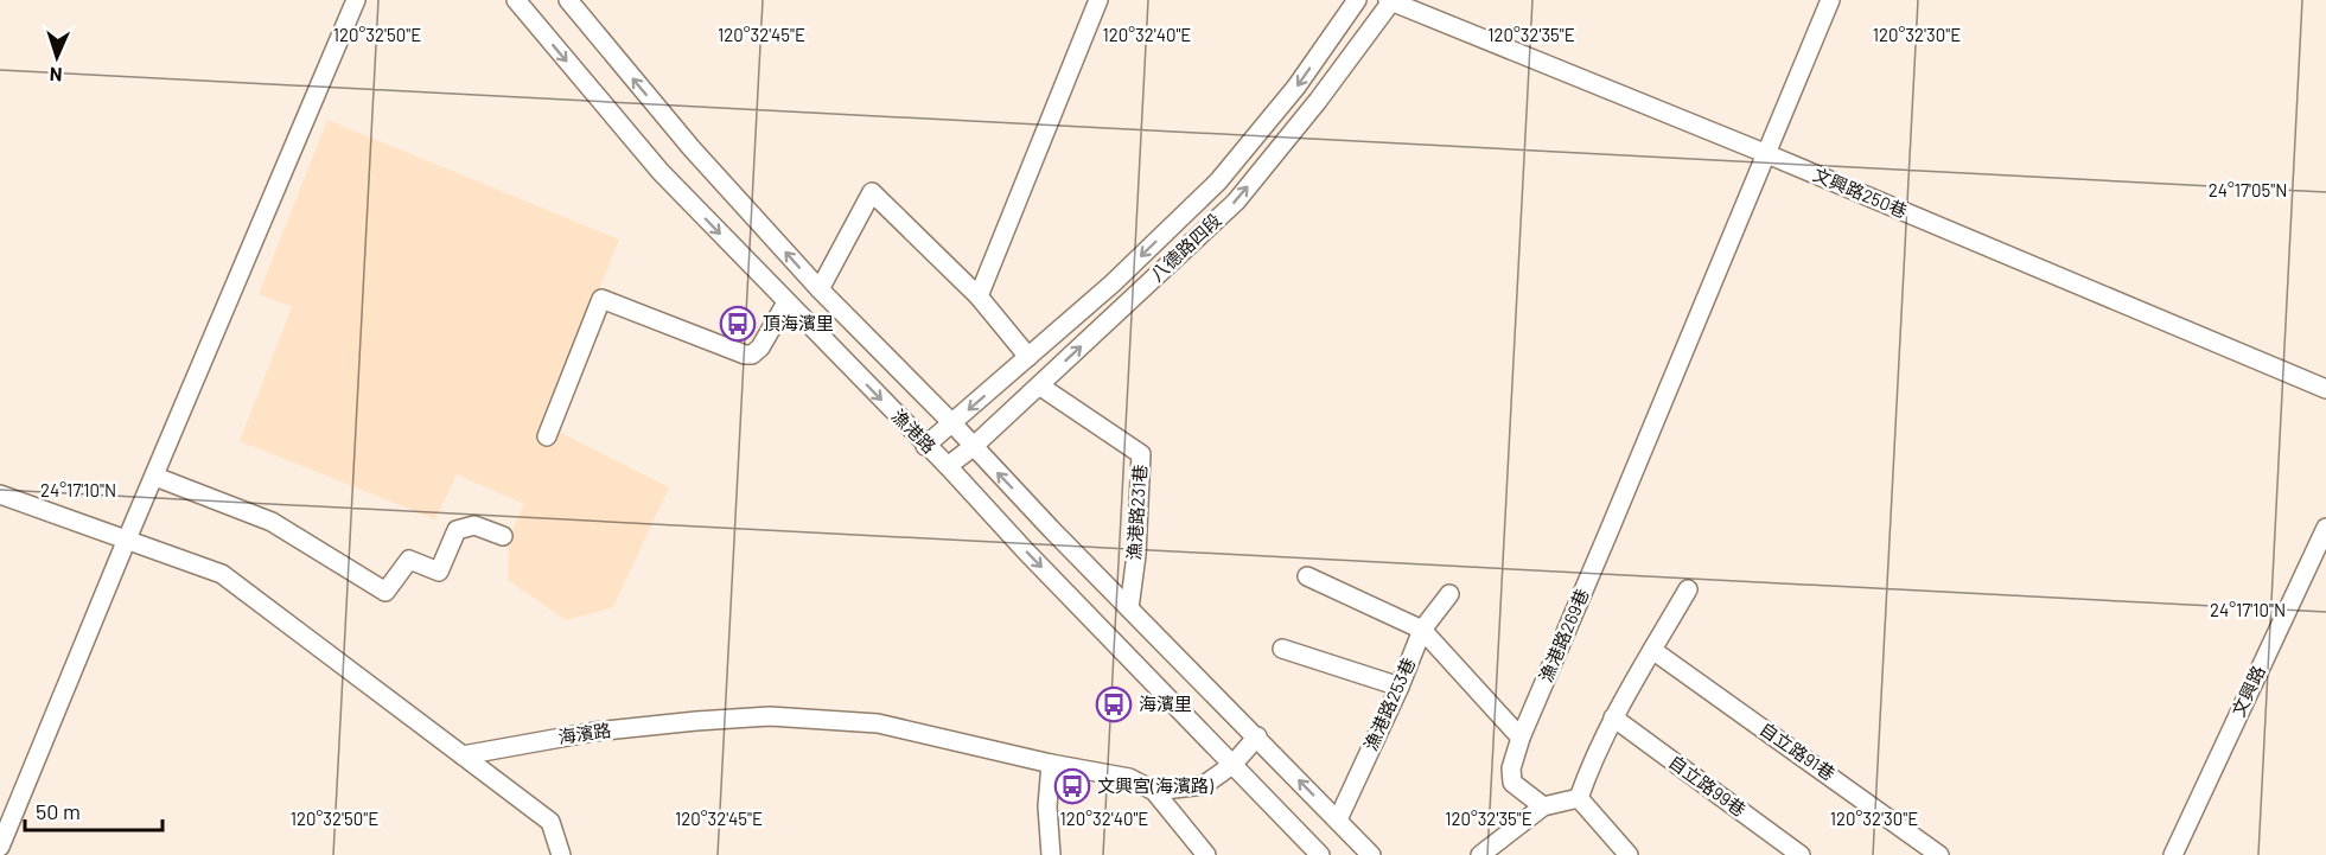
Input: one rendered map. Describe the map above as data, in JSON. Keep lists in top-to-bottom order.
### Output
{
  "streets": {
    "street": [
      "文興路250巷",
      "八德路四段",
      "漁港路",
      "漁港路231巷",
      "漁港路269巷",
      "文興路",
      "漁港路253巷",
      "海濱路",
      "自立路91巷",
      "自立路99巷"
    ]
  },
  "crossings": [
    ["文興路250巷", "八德路四段"],
    ["文興路250巷", "漁港路269巷"],
    ["八德路四段", "漁港路"],
    ["八德路四段", "漁港路231巷"],
    ["漁港路", "漁港路231巷"],
    ["漁港路", "漁港路253巷"]
  ],
  "places": {
    "bus stop": ["頂海濱里", "海濱里", "文興宮(海濱路)"]
  },
  "scale_bar": "50 m",
  "north": "bottom",
  "coordinates": [
    "120°32'50\"E",
    "120°32'45\"E",
    "120°32'40\"E",
    "120°32'35\"E",
    "120°32'30\"E",
    "24°17'05\"N",
    "24°17'10\"N"
  ]
}
